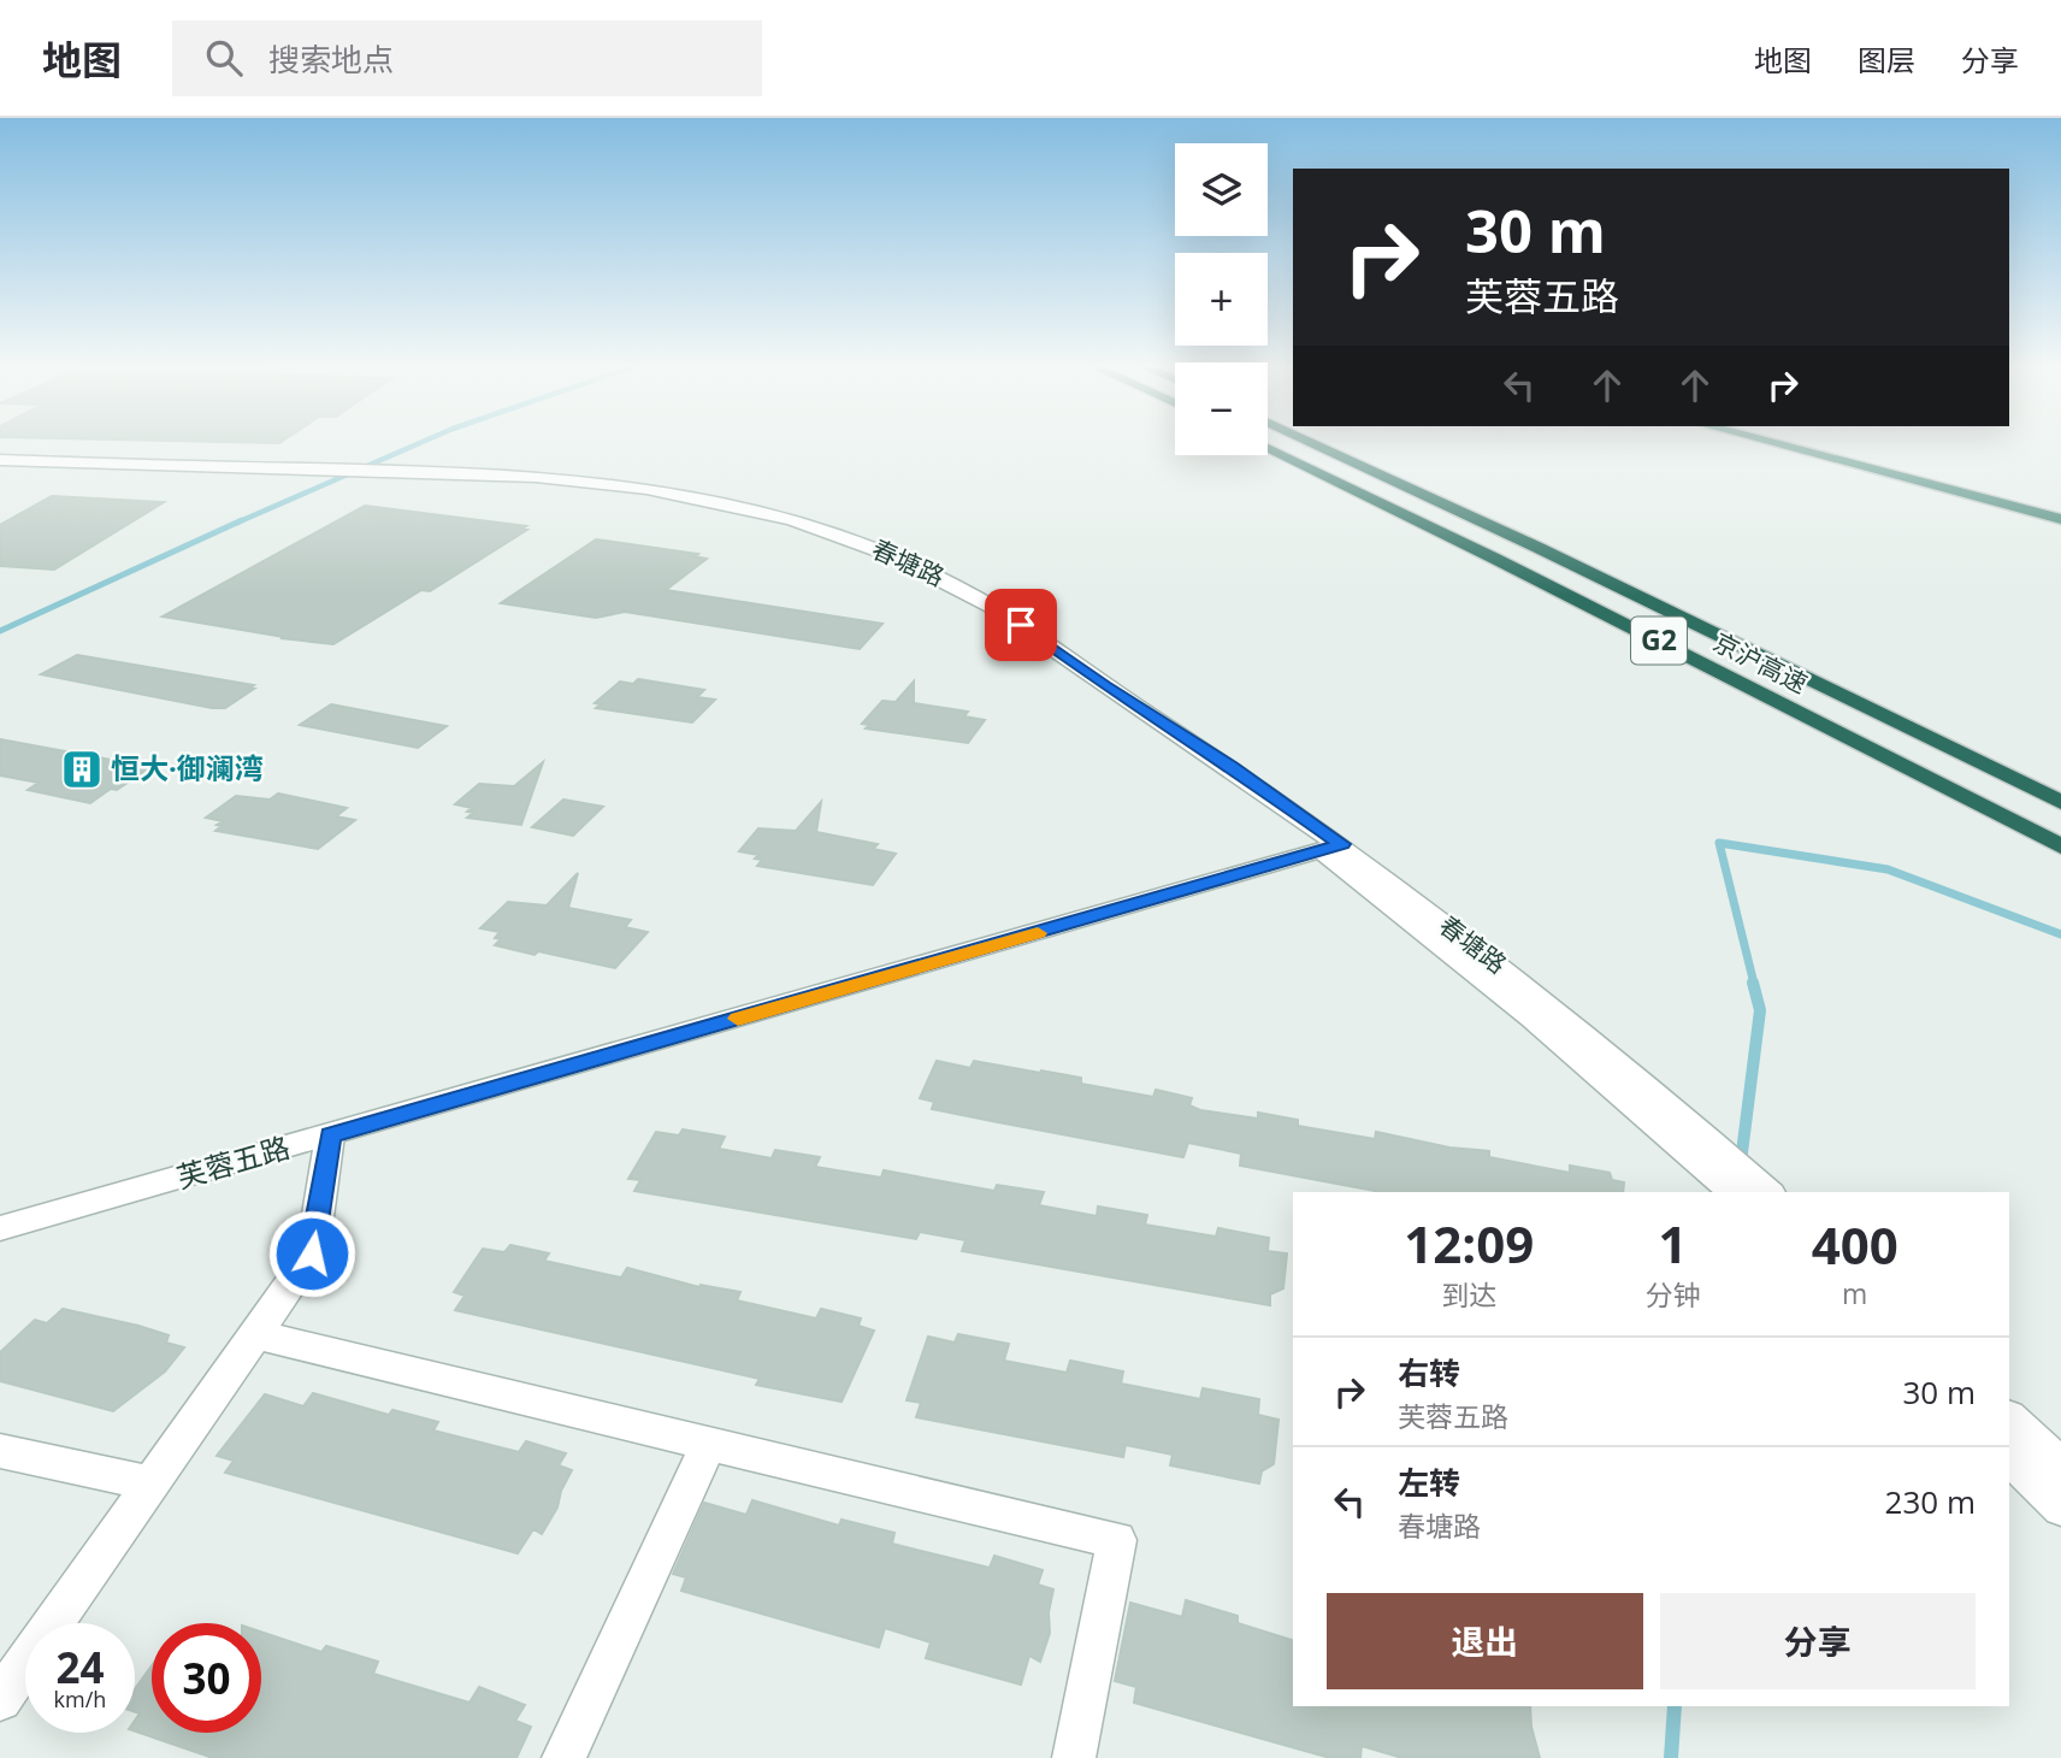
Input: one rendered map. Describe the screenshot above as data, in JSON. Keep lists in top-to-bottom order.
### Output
{
  "streets": {
    "highway": ["G2", "京沪高速"],
    "street": ["春塘路", "芙蓉五路"]
  },
  "crossings": [
    ["春塘路", "芙蓉五路"]
  ],
  "places": {
    "building": ["恒大·御澜湾"]
  },
  "page": {
    "header": "地图",
    "search": "搜索地点",
    "nav": ["地图", "图层", "分享"],
    "map_buttons": ["+", "−"],
    "turn": ["30 m", "芙蓉五路"],
    "eta": [
      "12:09",
      "到达",
      "1",
      "分钟",
      "400",
      "m"
    ],
    "list": [
      {
        "name": "右转",
        "note": "芙蓉五路",
        "value": "30 m"
      },
      {
        "name": "左转",
        "note": "春塘路",
        "value": "230 m"
      }
    ],
    "buttons": ["退出", "分享"],
    "speed": "24 km/h",
    "limit": "30"
  }
}
